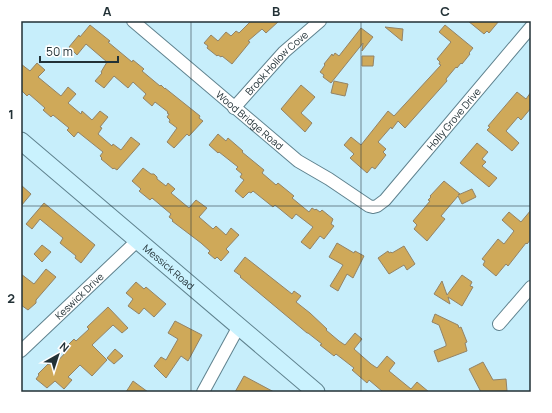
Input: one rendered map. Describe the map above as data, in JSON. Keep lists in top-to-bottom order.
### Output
{
  "streets": {
    "street": [
      "Brook Hollow Cove",
      "Holly Grove Drive",
      "Wood Bridge Road",
      "Messick Road",
      "Keswick Drive"
    ]
  },
  "crossings": [
    ["Brook Hollow Cove", "Wood Bridge Road"],
    ["Holly Grove Drive", "Wood Bridge Road"],
    ["Messick Road", "Keswick Drive"]
  ],
  "scale_bar": "50 m",
  "north": "top right",
  "grid": {
    "columns": ["A", "B", "C"],
    "rows": ["1", "2"]
  }
}
